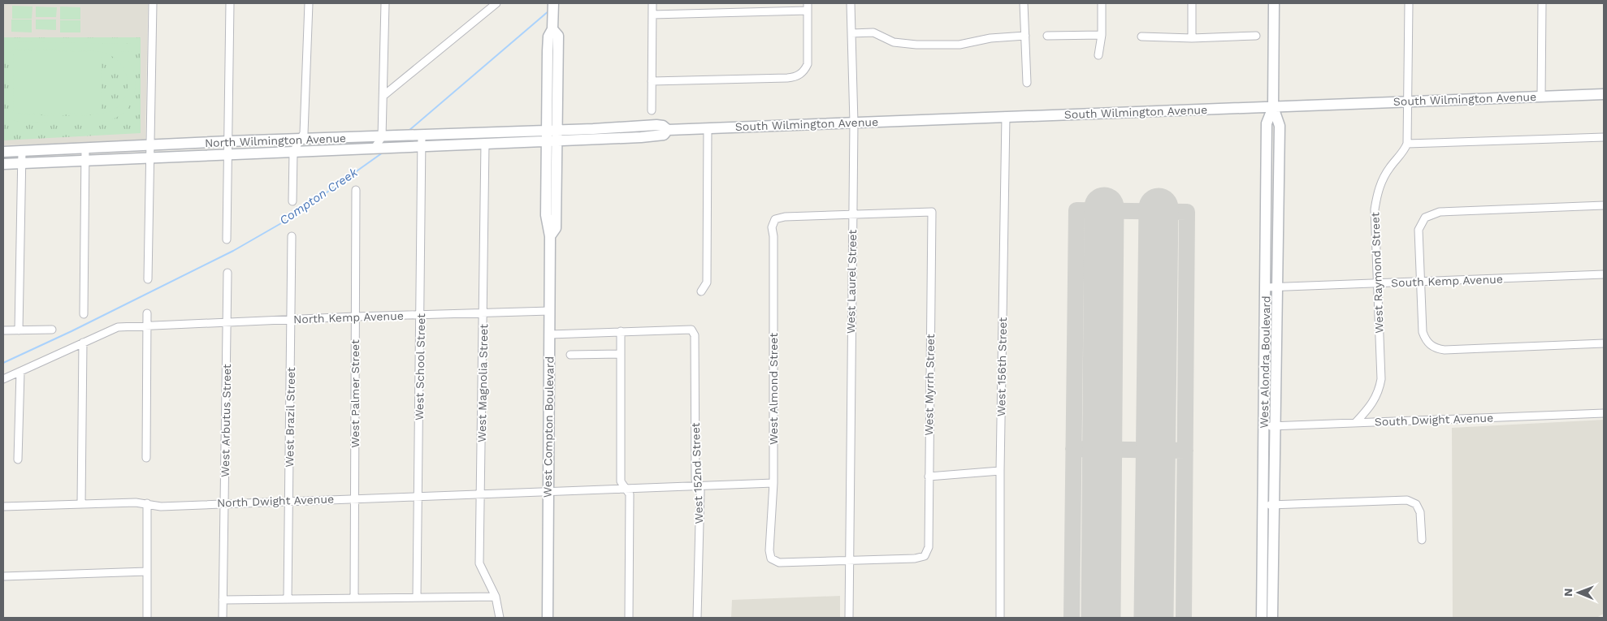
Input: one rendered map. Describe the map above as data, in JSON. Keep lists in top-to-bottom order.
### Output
{
  "streets": {
    "main road": [
      "South Wilmington Avenue",
      "North Wilmington Avenue",
      "West Alondra Boulevard",
      "West Compton Boulevard"
    ],
    "street": [
      "West Raymond Street",
      "South Kemp Avenue",
      "West Laurel Street",
      "North Kemp Avenue",
      "West School Street",
      "West 156th Street",
      "West Magnolia Street",
      "West Myrrh Street",
      "West Almond Street",
      "West Palmer Street",
      "West Brazil Street",
      "South Dwight Avenue",
      "West Arbutus Street",
      "West 152nd Street",
      "North Dwight Avenue"
    ]
  },
  "crossings": [
    ["South Wilmington Avenue", "North Wilmington Avenue"],
    ["South Wilmington Avenue", "West Laurel Street"],
    ["South Wilmington Avenue", "West Alondra Boulevard"],
    ["South Wilmington Avenue", "West 156th Street"],
    ["South Wilmington Avenue", "West Compton Boulevard"],
    ["North Wilmington Avenue", "West School Street"],
    ["North Wilmington Avenue", "West Magnolia Street"],
    ["North Wilmington Avenue", "West Compton Boulevard"],
    ["West Raymond Street", "South Kemp Avenue"],
    ["West Raymond Street", "South Dwight Avenue"],
    ["South Kemp Avenue", "West Alondra Boulevard"],
    ["West Laurel Street", "West Myrrh Street"],
    ["West Laurel Street", "West Almond Street"],
    ["North Kemp Avenue", "West School Street"],
    ["North Kemp Avenue", "West Magnolia Street"],
    ["North Kemp Avenue", "West Palmer Street"],
    ["North Kemp Avenue", "West Brazil Street"],
    ["North Kemp Avenue", "West Arbutus Street"],
    ["North Kemp Avenue", "West Compton Boulevard"],
    ["West Alondra Boulevard", "South Dwight Avenue"],
    ["West School Street", "North Dwight Avenue"],
    ["West Magnolia Street", "North Dwight Avenue"],
    ["West Myrrh Street", "West Almond Street"],
    ["West Palmer Street", "North Dwight Avenue"],
    ["West Brazil Street", "North Dwight Avenue"],
    ["West Arbutus Street", "North Dwight Avenue"],
    ["West Compton Boulevard", "North Dwight Avenue"]
  ],
  "water": ["Compton Creek"],
  "north": "left"
}
